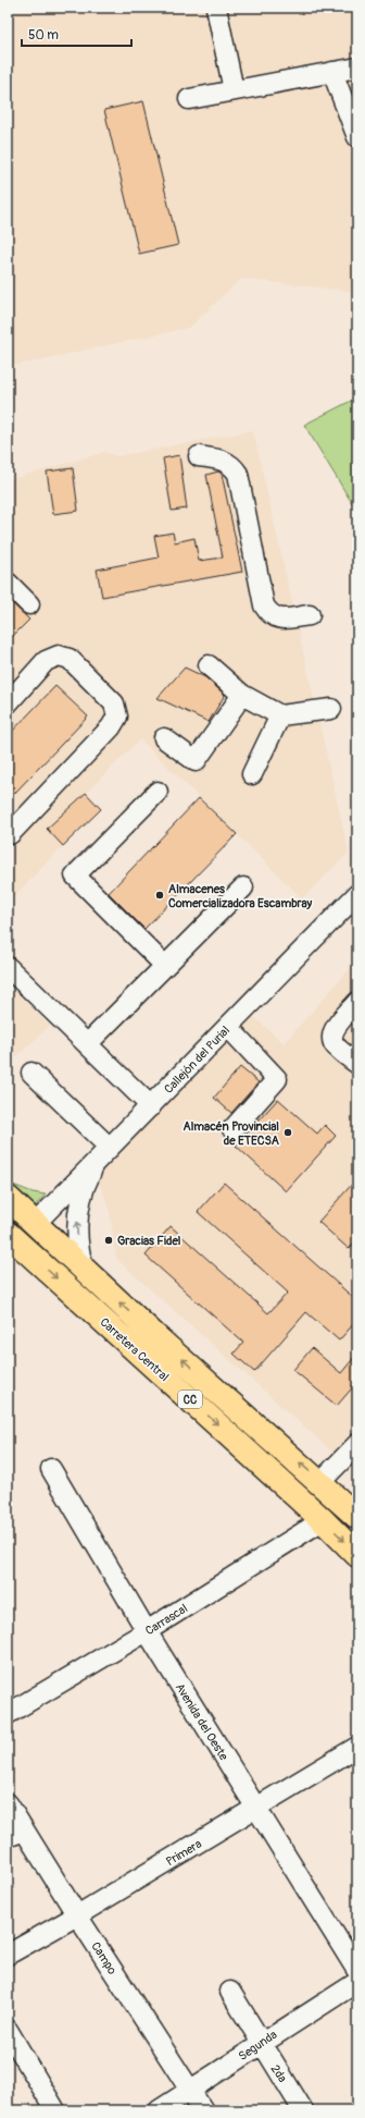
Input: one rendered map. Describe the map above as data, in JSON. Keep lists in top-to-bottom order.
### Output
{
  "streets": {
    "main road": ["Carretera Central", "CC"],
    "street": [
      "Callejón del Purial",
      "Carrascal",
      "Avenida del Oeste",
      "Primera",
      "Campo",
      "Segunda",
      "2da"
    ]
  },
  "crossings": [
    ["Callejón del Purial", "Carretera Central"],
    ["Carretera Central", "Carrascal"],
    ["Carrascal", "Avenida del Oeste"],
    ["Avenida del Oeste", "Primera"],
    ["Primera", "Campo"],
    ["Campo", "Segunda"],
    ["Segunda", "2da"]
  ],
  "places": ["Almacenes Comercializadora Escambray", "Almacén Provincial de ETECSA", "Gracias Fidel"],
  "scale_bar": "50 m"
}
